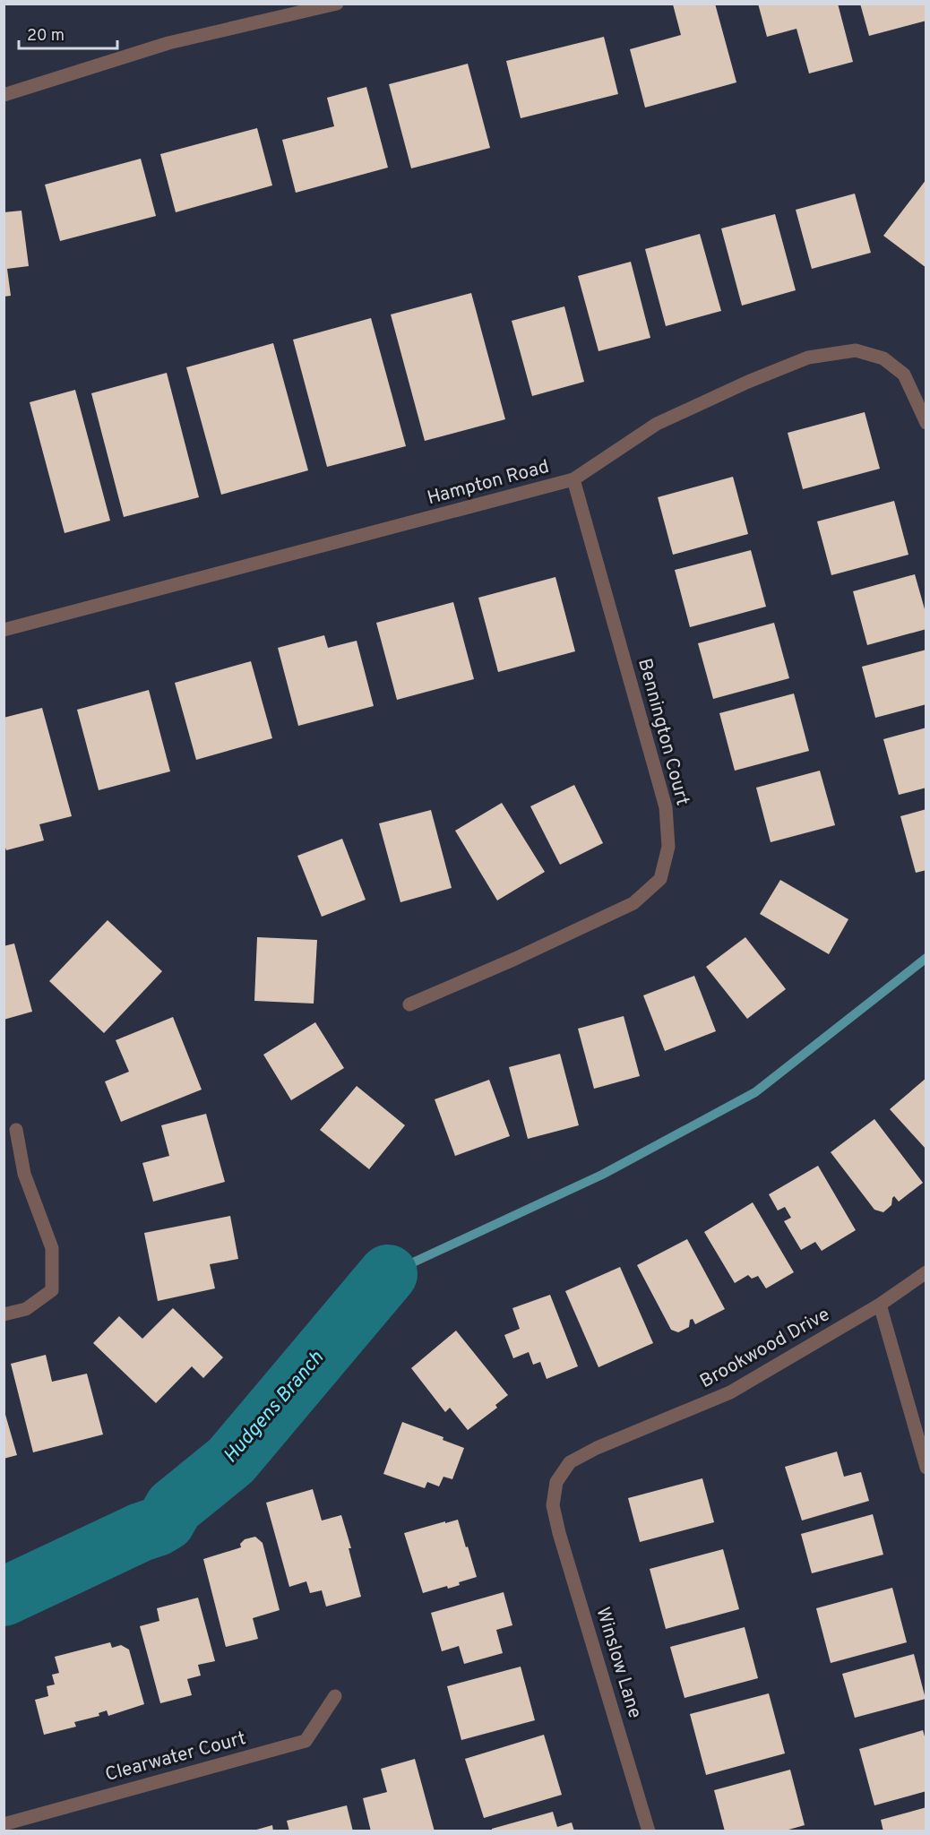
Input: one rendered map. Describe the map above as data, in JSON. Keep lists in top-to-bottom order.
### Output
{
  "streets": {
    "street": [
      "Hampton Road",
      "Bennington Court",
      "Brookwood Drive",
      "Winslow Lane",
      "Clearwater Court"
    ]
  },
  "crossings": [
    ["Hampton Road", "Bennington Court"],
    ["Brookwood Drive", "Winslow Lane"]
  ],
  "water": ["Hudgens Branch"],
  "scale_bar": "20 m"
}
